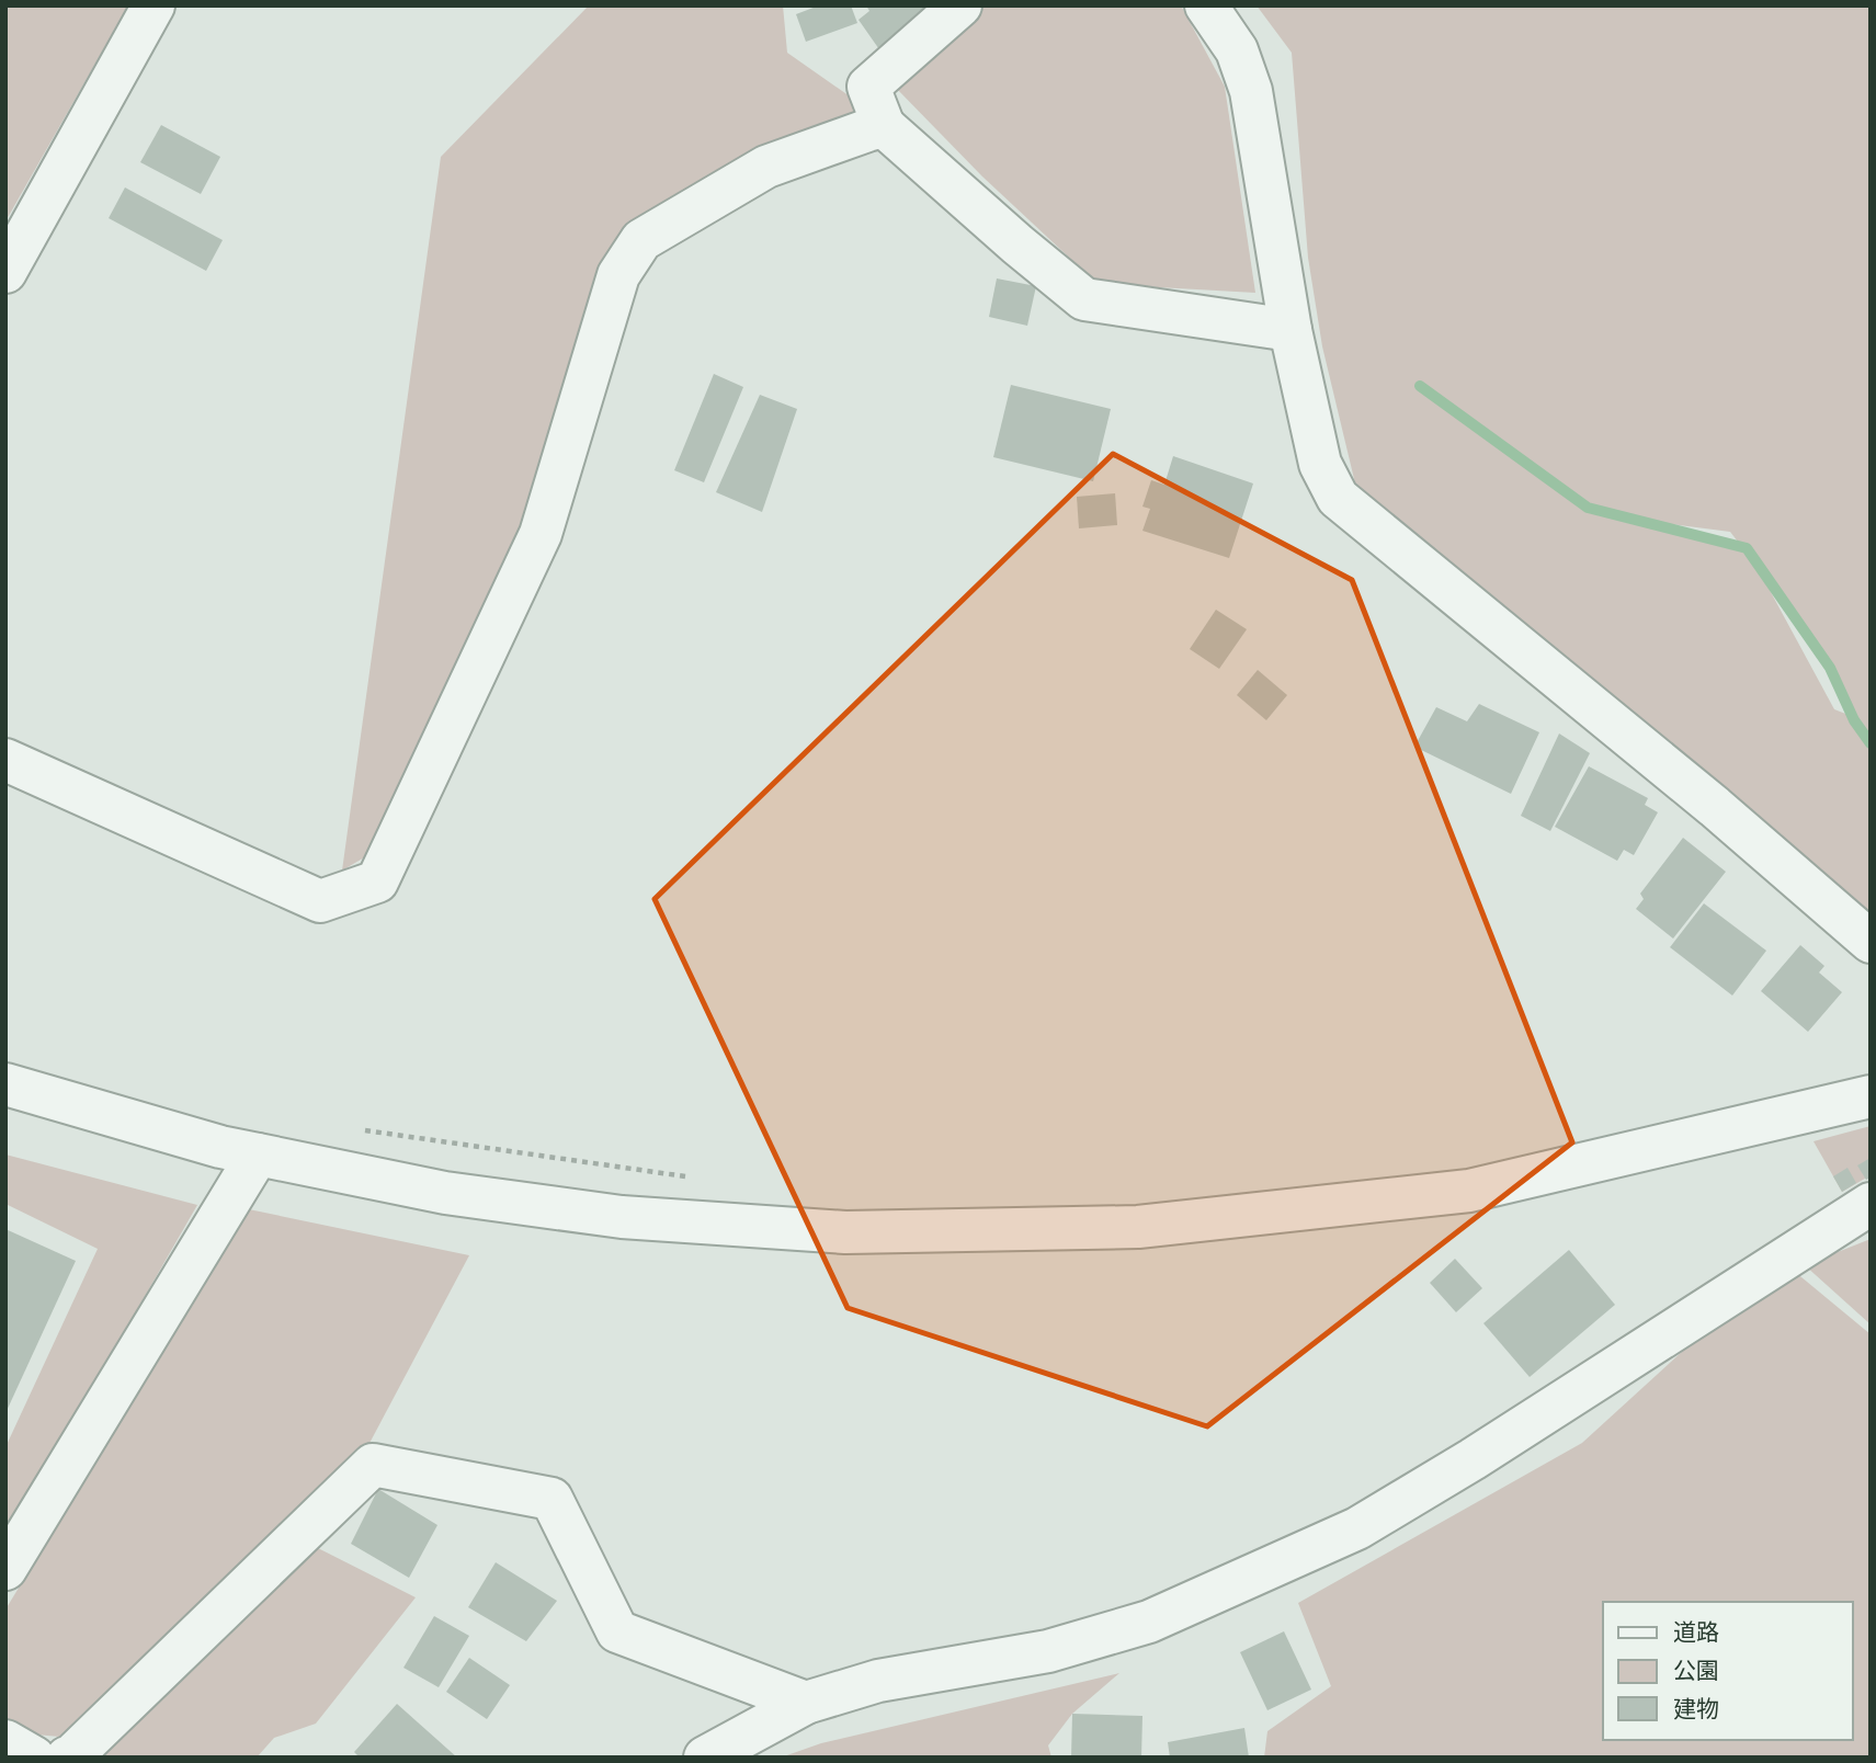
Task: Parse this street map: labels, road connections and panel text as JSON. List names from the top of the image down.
{
  "legend": ["道路", "公園", "建物"]
}
